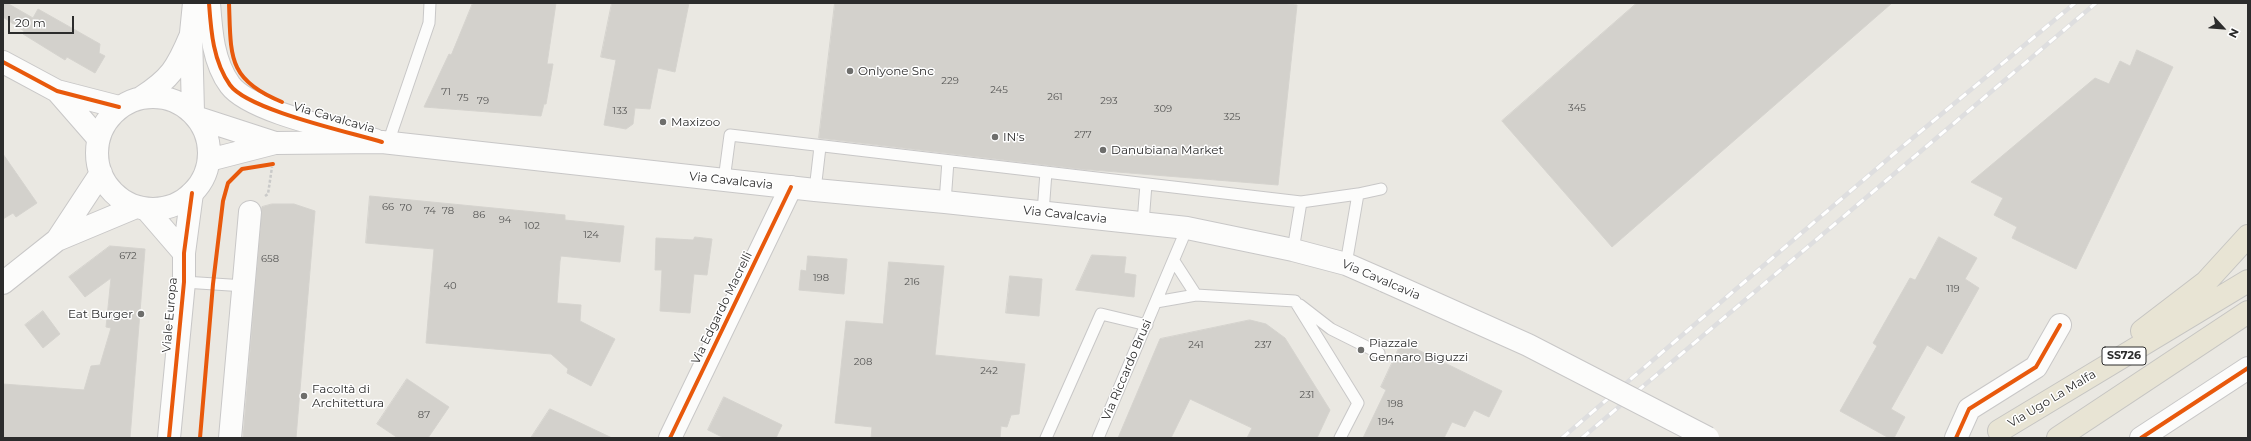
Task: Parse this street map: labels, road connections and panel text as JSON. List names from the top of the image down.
{
  "streets": {
    "highway": ["SS726", "Via Ugo La Malfa"],
    "main road": ["Via Cavalcavia", "Via Edgardo Macrelli", "Viale Europa"],
    "lane": ["Via Riccardo Brusi"]
  },
  "crossings": [
    ["Via Cavalcavia", "Via Edgardo Macrelli"],
    ["Via Cavalcavia", "Viale Europa"],
    ["Via Cavalcavia", "Via Riccardo Brusi"]
  ],
  "places": [
    "Onlyone Snc",
    "Maxizoo",
    "IN's",
    "Danubiana Market",
    "Eat Burger",
    "Piazzale Gennaro Biguzzi",
    "Facoltà di Architettura"
  ],
  "house_numbers": [
    "229",
    "245",
    "71",
    "261",
    "75",
    "79",
    "293",
    "345",
    "309",
    "133",
    "325",
    "277",
    "66",
    "70",
    "74",
    "78",
    "86",
    "94",
    "102",
    "124",
    "672",
    "658",
    "198",
    "216",
    "40",
    "119",
    "241",
    "237",
    "208",
    "242",
    "231",
    "198",
    "87",
    "194"
  ],
  "scale_bar": "20 m",
  "north": "bottom right"
}
